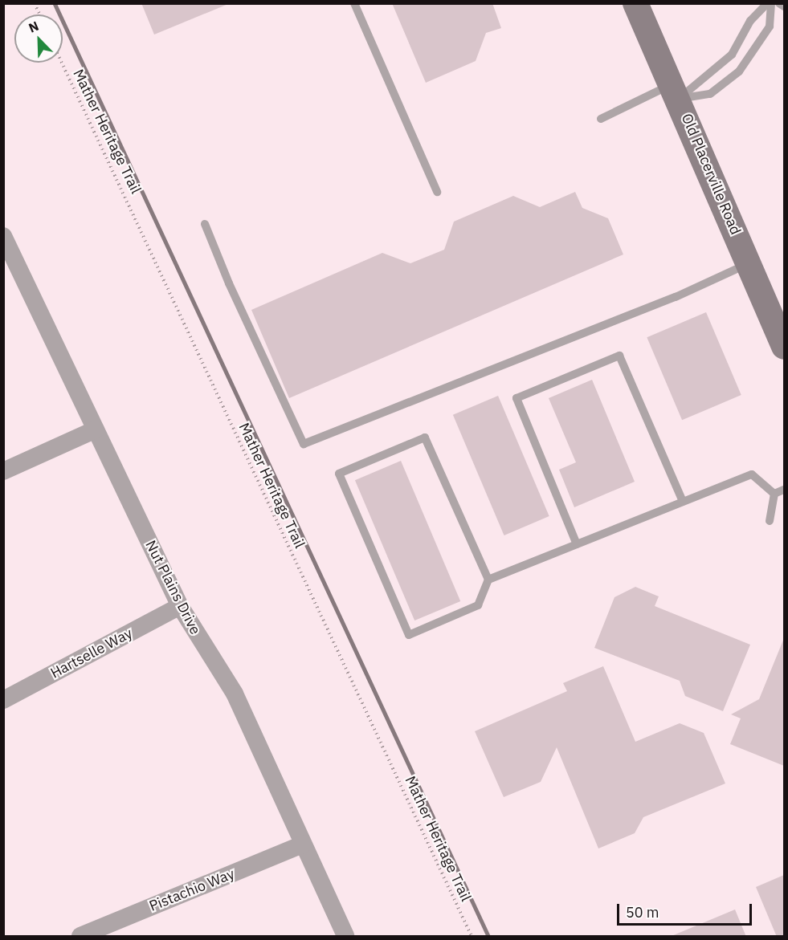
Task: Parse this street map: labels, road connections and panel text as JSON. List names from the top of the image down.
{
  "streets": {
    "street": [
      "Old Placerville Road",
      "Nut Plains Drive",
      "Hartselle Way",
      "Pistachio Way"
    ],
    "path": ["Mather Heritage Trail"]
  },
  "crossings": [
    ["Nut Plains Drive", "Hartselle Way"],
    ["Nut Plains Drive", "Pistachio Way"]
  ],
  "scale_bar": "50 m",
  "north": "top left"
}
